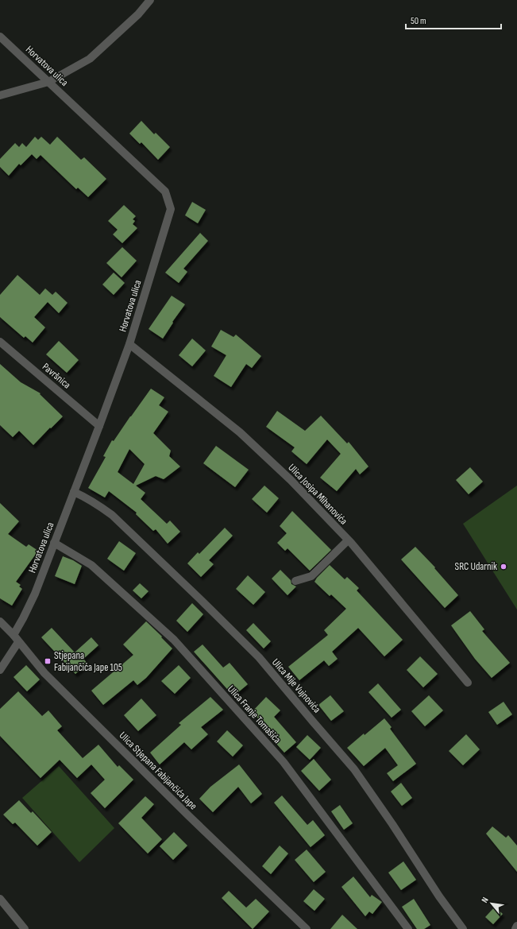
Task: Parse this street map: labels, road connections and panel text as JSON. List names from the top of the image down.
{
  "streets": {
    "street": [
      "Horvatova ulica",
      "Pavršnica",
      "Ulica Josipa Mihanovića",
      "Ulica Mije Vujnovića",
      "Ulica Franje Tomašića",
      "Ulica Stjepana Fabijančića Jape"
    ]
  },
  "crossings": [
    ["Horvatova ulica", "Pavršnica"],
    ["Horvatova ulica", "Ulica Josipa Mihanovića"],
    ["Horvatova ulica", "Ulica Mije Vujnovića"],
    ["Horvatova ulica", "Ulica Franje Tomašića"],
    ["Horvatova ulica", "Ulica Stjepana Fabijančića Jape"]
  ],
  "places": {
    "other": ["SRC Udarnik"],
    "transit": ["Stjepana Fabijančića Jape 105"]
  },
  "scale_bar": "50 m",
  "north": "top left"
}
